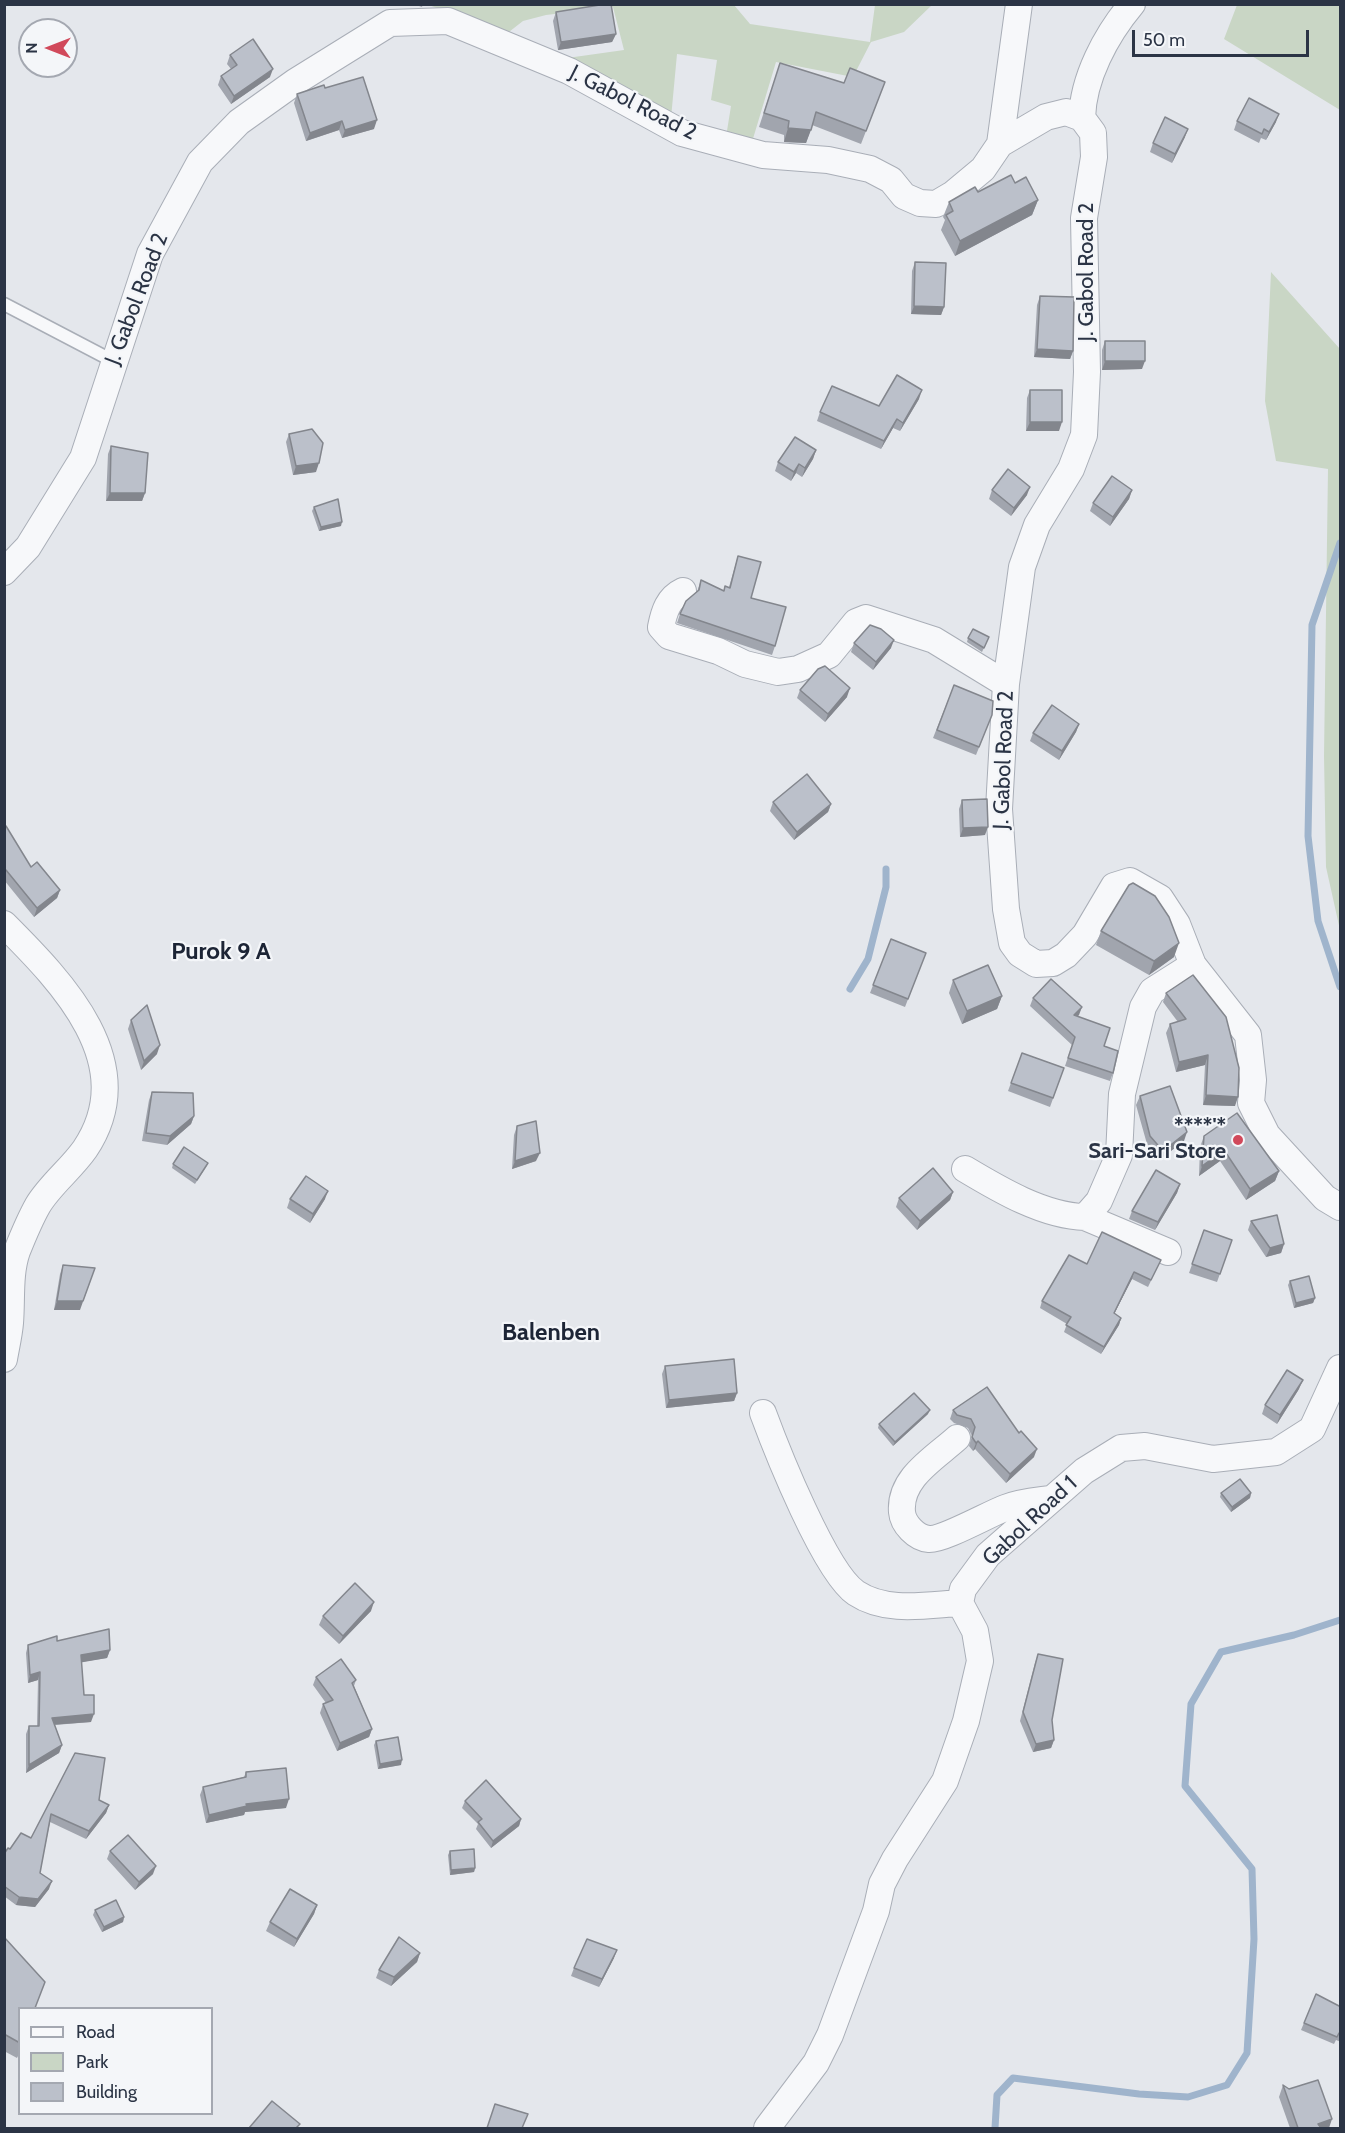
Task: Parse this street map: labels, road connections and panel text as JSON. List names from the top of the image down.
{
  "streets": {
    "street": ["J. Gabol Road 2", "Gabol Road 1"]
  },
  "districts": ["Purok 9 A", "Balenben"],
  "places": ["****'* Sari-Sari Store"],
  "legend": ["Road", "Park", "Building"],
  "scale_bar": "50 m",
  "north": "left"
}
